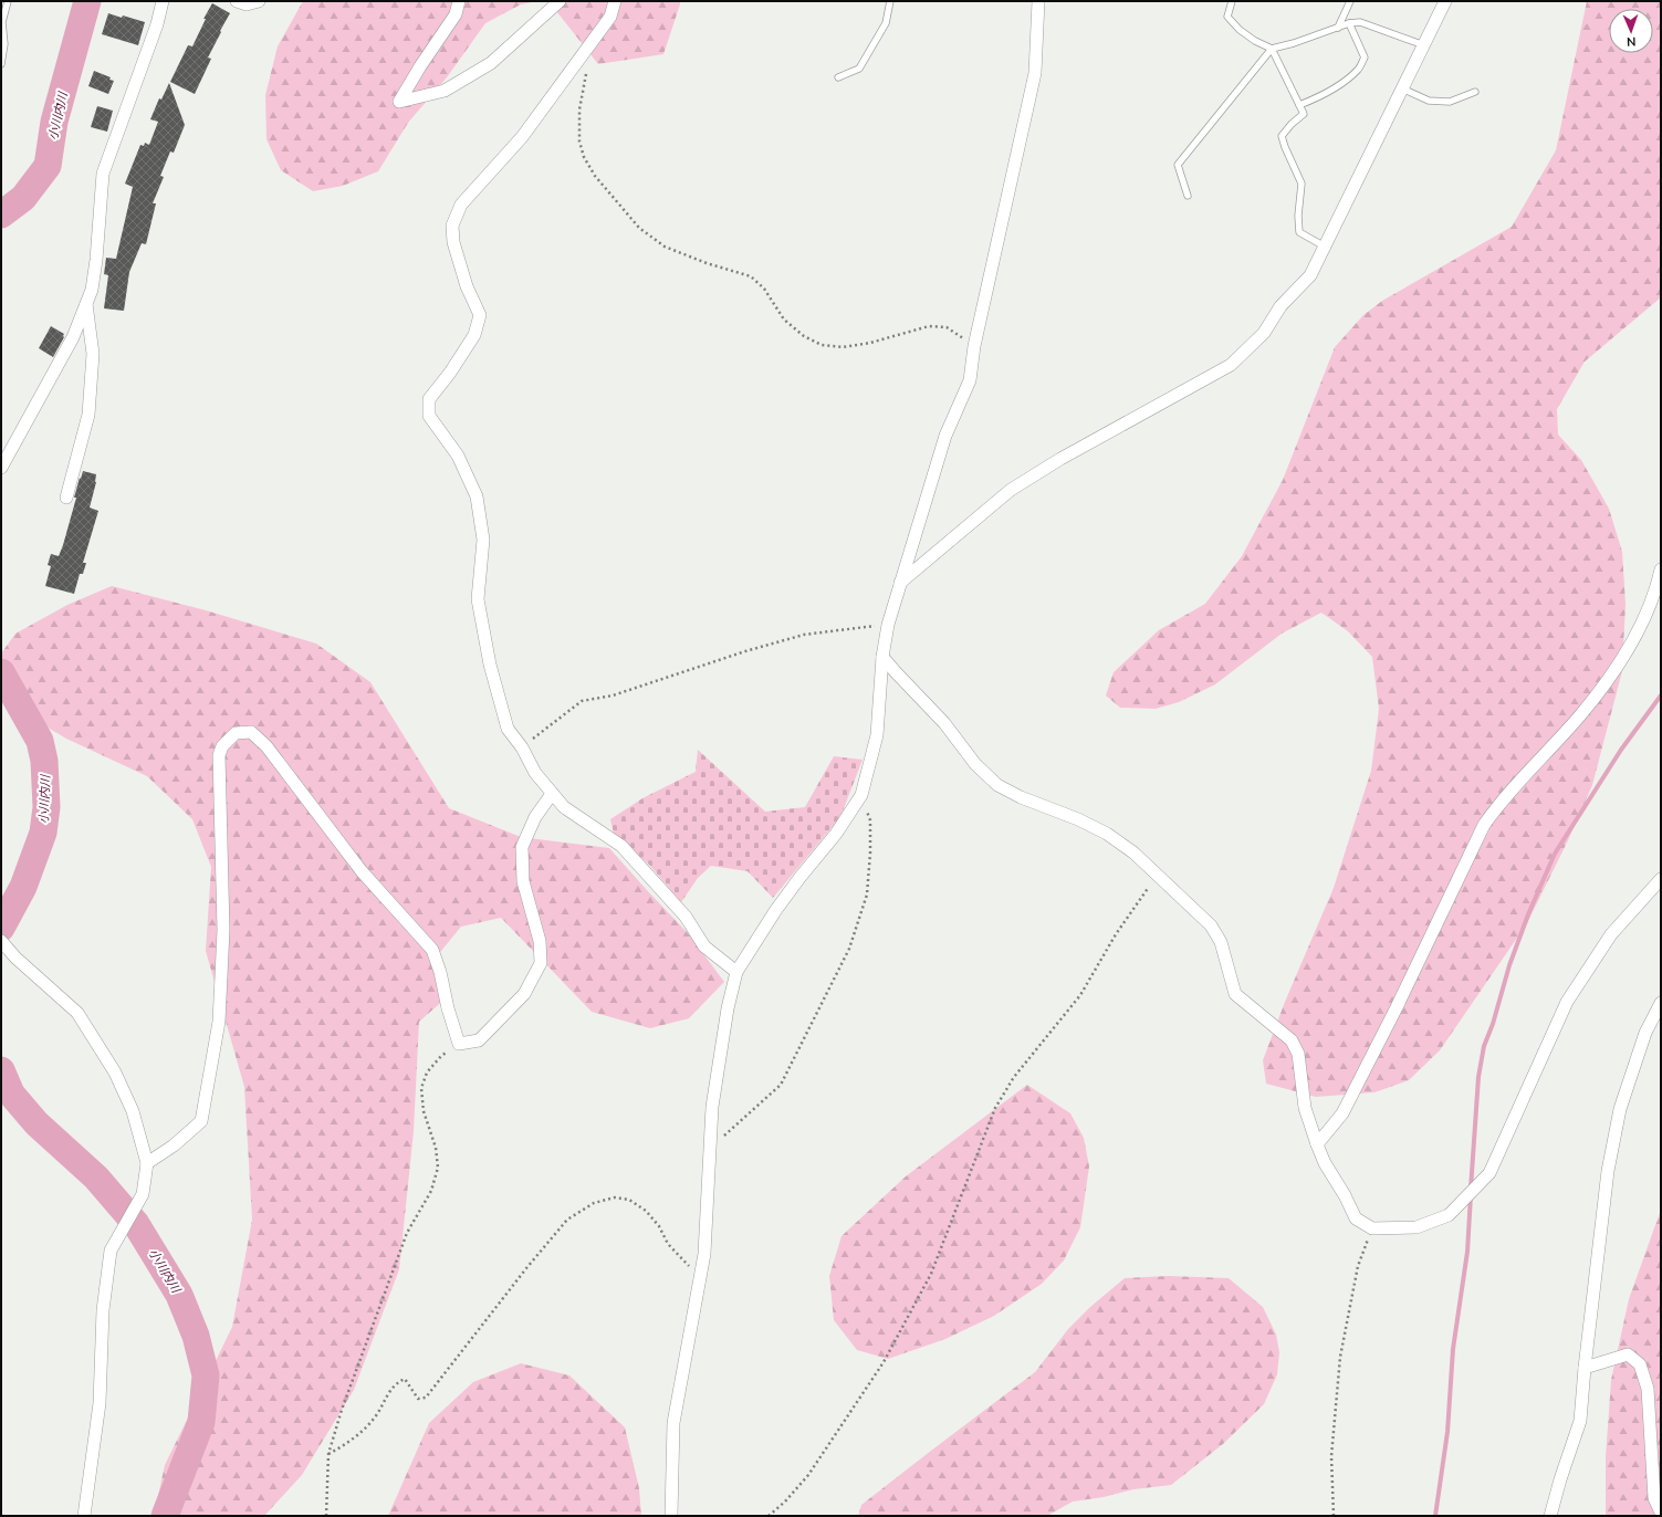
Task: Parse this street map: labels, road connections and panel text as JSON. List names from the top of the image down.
{
  "water": ["小川内川"],
  "north": "bottom"
}
